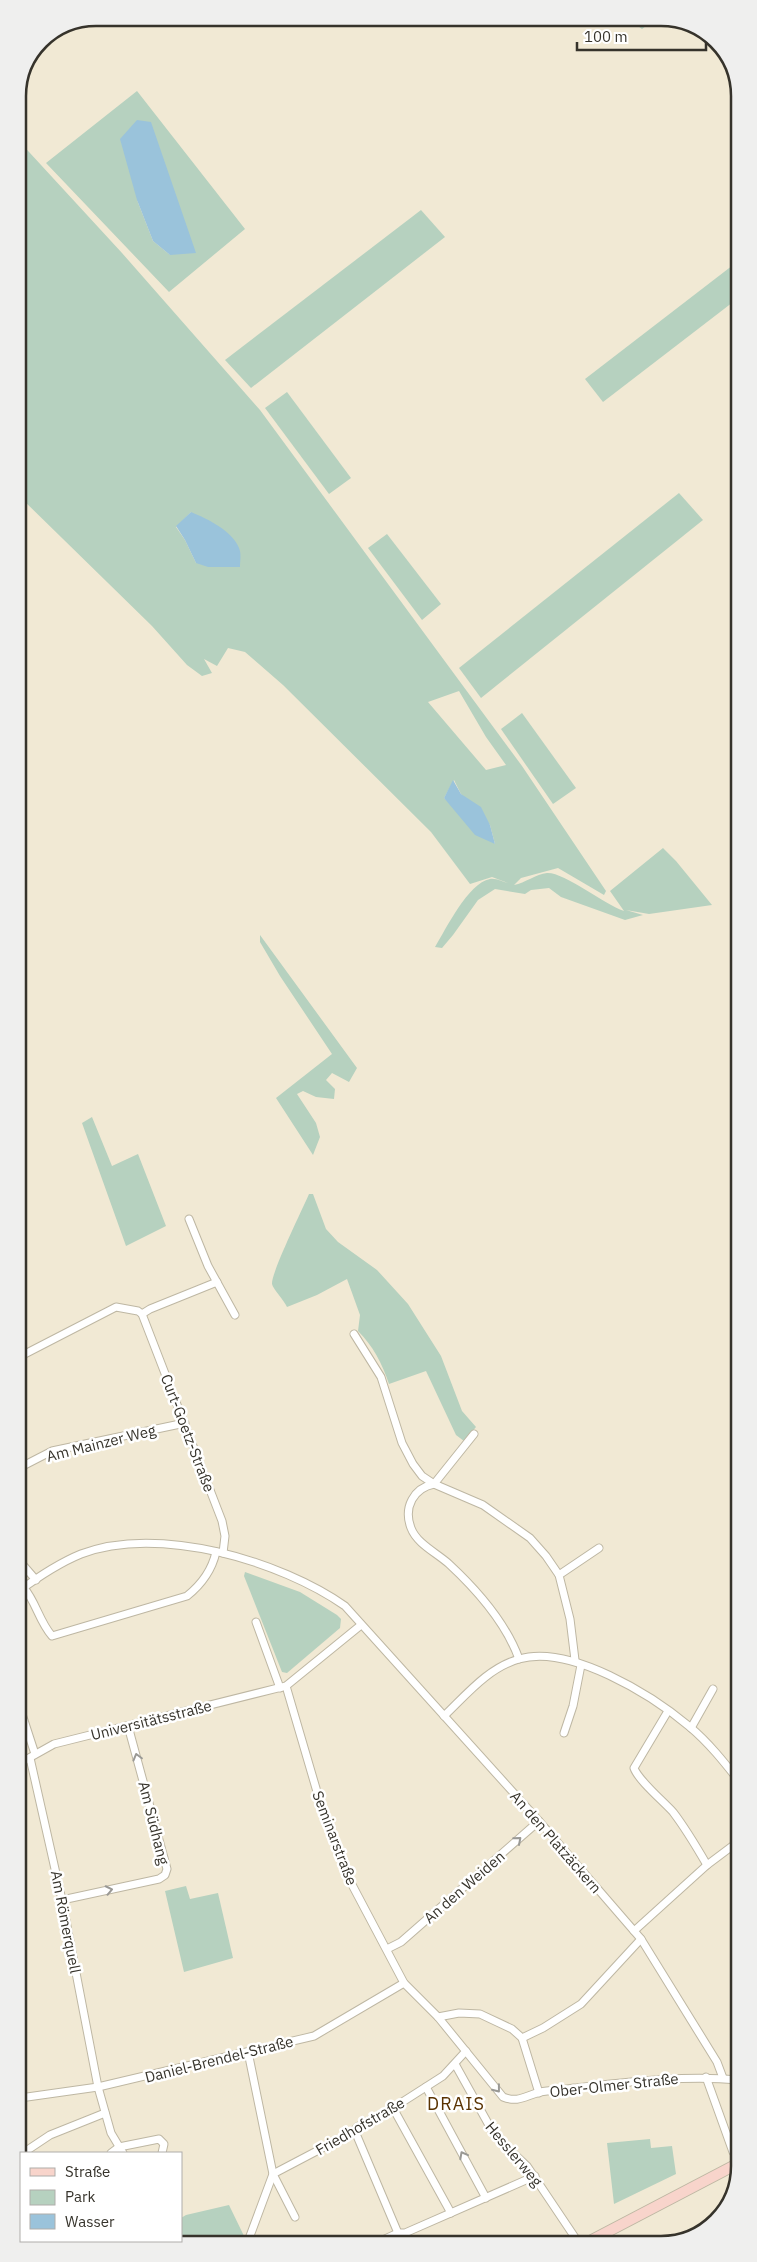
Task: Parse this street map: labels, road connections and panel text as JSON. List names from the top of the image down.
{
  "streets": {
    "street": [
      "Curt-Goetz-Straße",
      "Am Mainzer Weg",
      "Universitätsstraße",
      "Am Südhang",
      "Seminarstraße",
      "An den Platzäckern",
      "An den Weiden",
      "Am Römerquell",
      "Daniel-Brendel-Straße",
      "Ober-Olmer Straße",
      "Friedhofstraße",
      "Hesslerweg"
    ]
  },
  "crossings": [
    ["Curt-Goetz-Straße", "Am Mainzer Weg"],
    ["Curt-Goetz-Straße", "An den Platzäckern"],
    ["Universitätsstraße", "Am Südhang"],
    ["Universitätsstraße", "Seminarstraße"],
    ["Universitätsstraße", "Am Römerquell"],
    ["Am Südhang", "Am Römerquell"],
    ["Seminarstraße", "An den Weiden"],
    ["Seminarstraße", "Daniel-Brendel-Straße"],
    ["An den Platzäckern", "An den Weiden"],
    ["An den Platzäckern", "Ober-Olmer Straße"],
    ["Am Römerquell", "Daniel-Brendel-Straße"],
    ["Friedhofstraße", "Hesslerweg"]
  ],
  "one_way": ["An den Weiden"],
  "districts": ["DRAIS"],
  "legend": ["Straße", "Park", "Wasser"],
  "scale_bar": "100 m"
}
